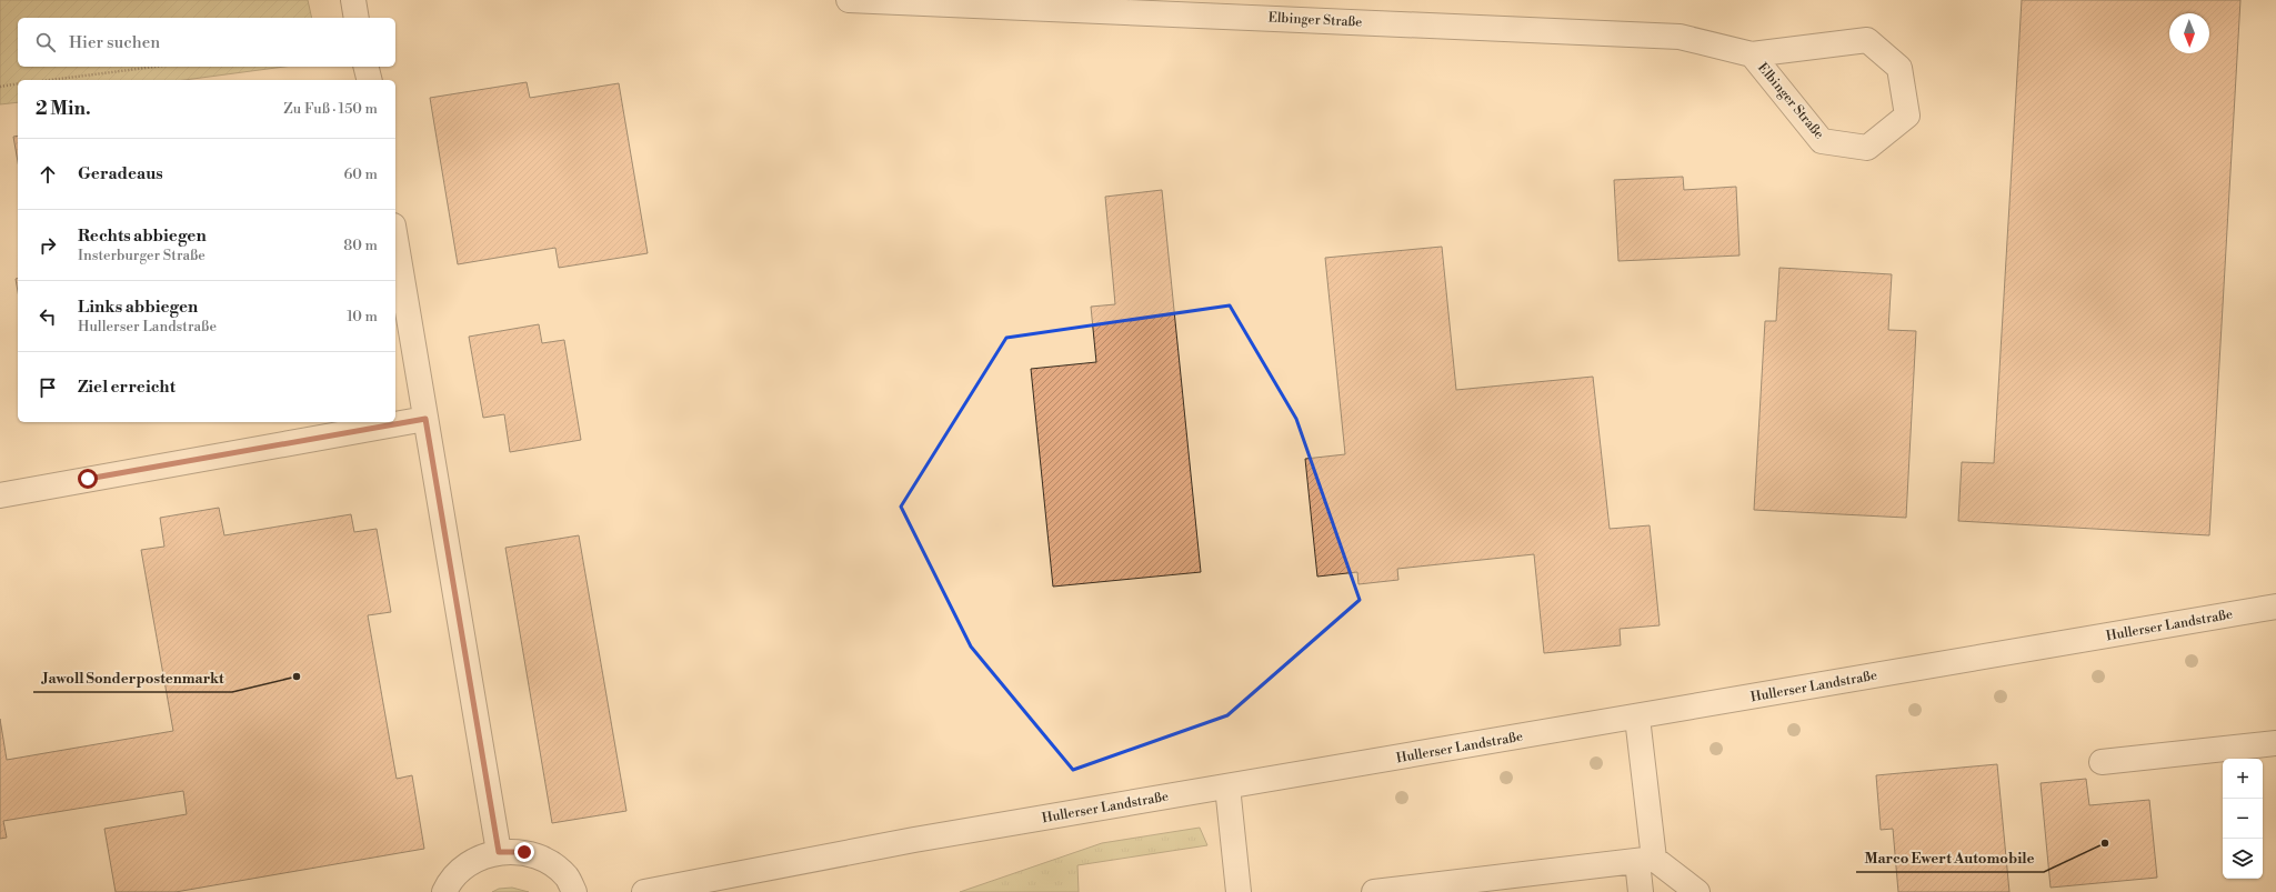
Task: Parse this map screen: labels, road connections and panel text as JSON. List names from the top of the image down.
{
  "streets": {
    "street": ["Elbinger Straße", "Hullerser Landstraße"]
  },
  "places": ["Jawoll Sonderpostenmarkt", "Marco Ewert Automobile"],
  "north": "bottom",
  "page": {
    "search": "Hier suchen",
    "heading": ["2 Min.", "Zu Fuß · 150 m"],
    "list": [
      ["Geradeaus", "60 m"],
      ["Rechts abbiegen", "Insterburger Straße", "80 m"],
      ["Links abbiegen", "Hullerser Landstraße", "10 m"],
      "Ziel erreicht"
    ],
    "map_buttons": ["+", "−"]
  }
}
